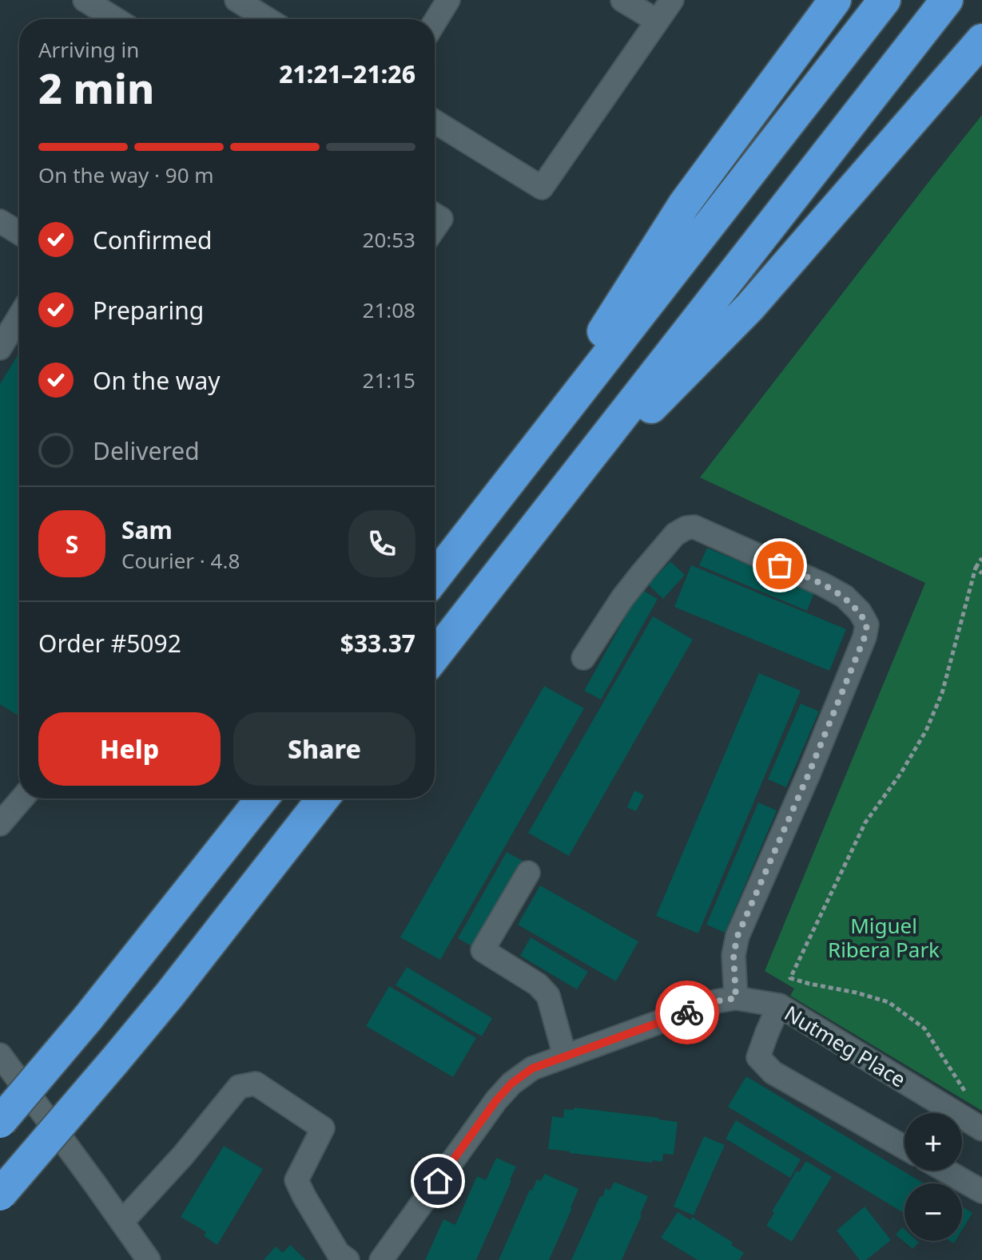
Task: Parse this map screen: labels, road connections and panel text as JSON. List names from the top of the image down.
{
  "streets": {
    "street": ["Nutmeg Place"]
  },
  "parks": ["Miguel Ribera Park"],
  "page": {
    "heading": ["2 min", "Arriving in", "21:21–21:26"],
    "panel": [
      "Sam",
      "Courier · 4.8",
      "Order #5092",
      "$33.37"
    ],
    "bar": "On the way · 90 m",
    "list": [
      ["Confirmed", "20:53"],
      ["Preparing", "21:08"],
      ["On the way", "21:15"],
      "Delivered"
    ],
    "round": "S",
    "buttons": ["Help", "Share"],
    "map_buttons": ["+", "−"]
  }
}
